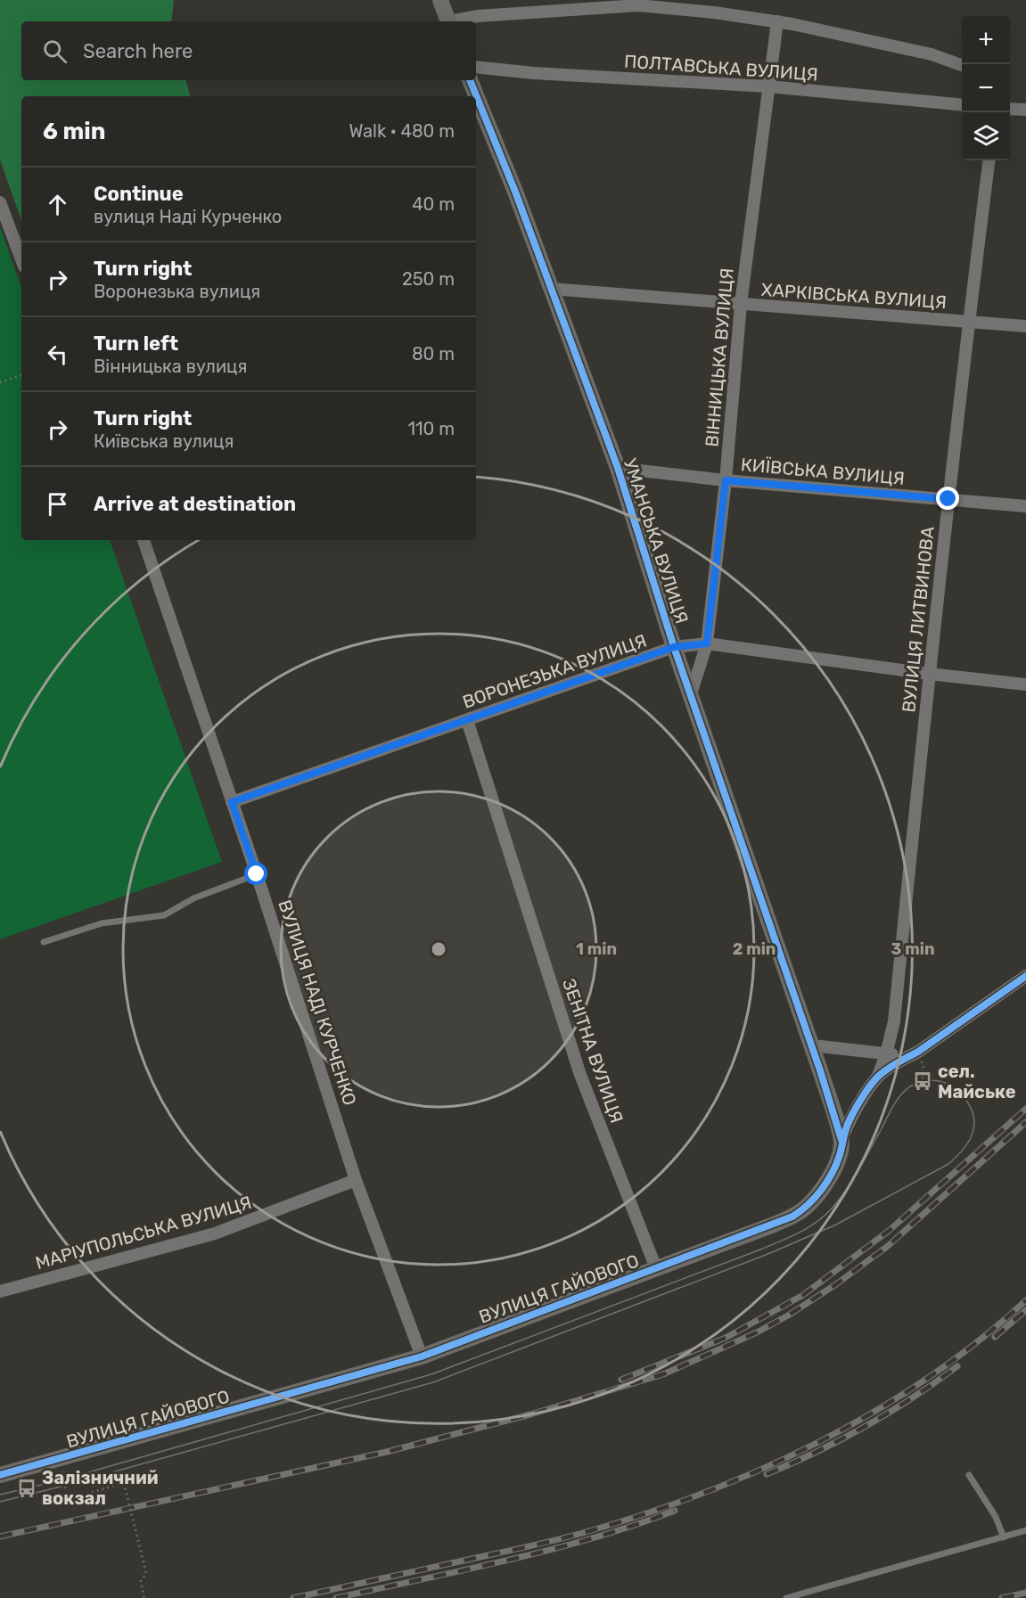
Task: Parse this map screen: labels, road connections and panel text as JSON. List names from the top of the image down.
{
  "streets": {
    "street": [
      "ПОЛТАВСЬКА ВУЛИЦЯ",
      "ХАРКІВСЬКА ВУЛИЦЯ",
      "ВІННИЦЬКА ВУЛИЦЯ",
      "КИЇВСЬКА ВУЛИЦЯ",
      "УМАНСЬКА ВУЛИЦЯ",
      "ВУЛИЦЯ ЛИТВИНОВА",
      "ВОРОНЕЗЬКА ВУЛИЦЯ",
      "ВУЛИЦЯ НАДІ КУРЧЕНКО",
      "ЗЕНІТНА ВУЛИЦЯ",
      "МАРІУПОЛЬСЬКА ВУЛИЦЯ",
      "ВУЛИЦЯ ГАЙОВОГО"
    ]
  },
  "crossings": [
    ["ПОЛТАВСЬКА ВУЛИЦЯ", "ВІННИЦЬКА ВУЛИЦЯ"],
    ["ХАРКІВСЬКА ВУЛИЦЯ", "ВІННИЦЬКА ВУЛИЦЯ"],
    ["ХАРКІВСЬКА ВУЛИЦЯ", "УМАНСЬКА ВУЛИЦЯ"],
    ["ХАРКІВСЬКА ВУЛИЦЯ", "ВУЛИЦЯ ЛИТВИНОВА"],
    ["ВІННИЦЬКА ВУЛИЦЯ", "КИЇВСЬКА ВУЛИЦЯ"],
    ["ВІННИЦЬКА ВУЛИЦЯ", "УМАНСЬКА ВУЛИЦЯ"],
    ["ВІННИЦЬКА ВУЛИЦЯ", "ВОРОНЕЗЬКА ВУЛИЦЯ"],
    ["КИЇВСЬКА ВУЛИЦЯ", "УМАНСЬКА ВУЛИЦЯ"],
    ["КИЇВСЬКА ВУЛИЦЯ", "ВУЛИЦЯ ЛИТВИНОВА"],
    ["УМАНСЬКА ВУЛИЦЯ", "ВОРОНЕЗЬКА ВУЛИЦЯ"],
    ["УМАНСЬКА ВУЛИЦЯ", "ВУЛИЦЯ ГАЙОВОГО"],
    ["ВУЛИЦЯ ЛИТВИНОВА", "ВОРОНЕЗЬКА ВУЛИЦЯ"],
    ["ВУЛИЦЯ ЛИТВИНОВА", "ВУЛИЦЯ ГАЙОВОГО"],
    ["ВОРОНЕЗЬКА ВУЛИЦЯ", "ВУЛИЦЯ НАДІ КУРЧЕНКО"],
    ["ВОРОНЕЗЬКА ВУЛИЦЯ", "ЗЕНІТНА ВУЛИЦЯ"],
    ["ВУЛИЦЯ НАДІ КУРЧЕНКО", "МАРІУПОЛЬСЬКА ВУЛИЦЯ"],
    ["ВУЛИЦЯ НАДІ КУРЧЕНКО", "ВУЛИЦЯ ГАЙОВОГО"],
    ["ЗЕНІТНА ВУЛИЦЯ", "ВУЛИЦЯ ГАЙОВОГО"]
  ],
  "places": {
    "bus stop": ["сел. Майське", "Залізничний вокзал"]
  },
  "page": {
    "map_buttons": ["+", "−"],
    "search": "Search here",
    "heading": ["6 min", "Walk · 480 m"],
    "list": [
      ["Continue", "вулиця Наді Курченко", "40 m"],
      ["Turn right", "Воронезька вулиця", "250 m"],
      ["Turn left", "Вінницька вулиця", "80 m"],
      ["Turn right", "Київська вулиця", "110 m"],
      "Arrive at destination"
    ]
  },
  "rings": ["1 min", "2 min", "3 min"]
}
